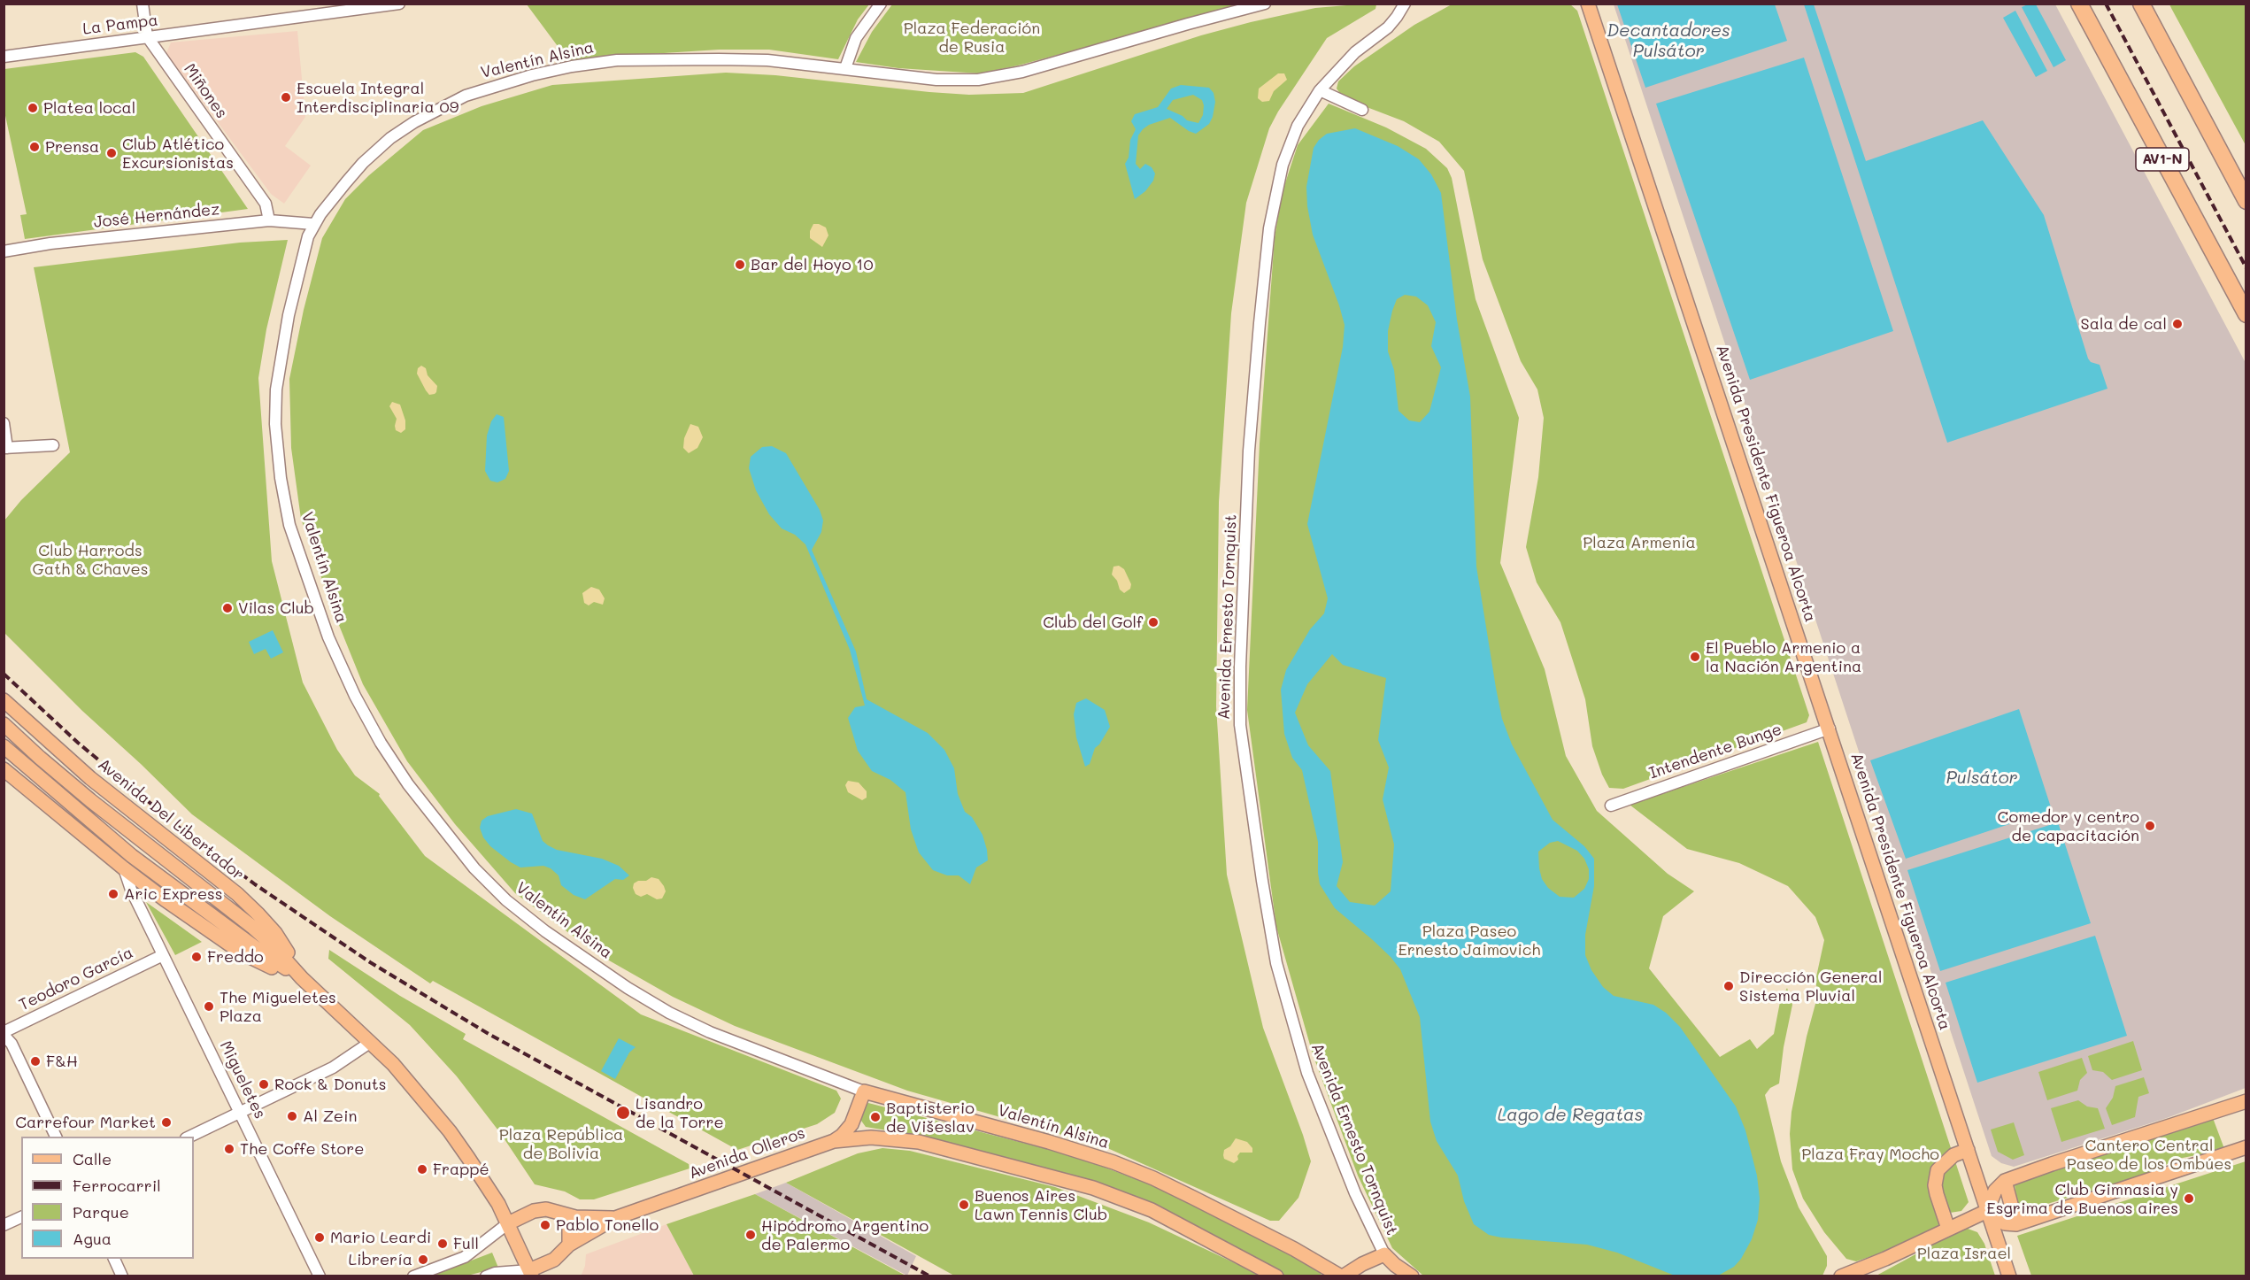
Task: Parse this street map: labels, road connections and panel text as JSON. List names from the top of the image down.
{
  "streets": {
    "highway": ["AV1-N"],
    "main road": [
      "Valentín Alsina",
      "Avenida Presidente Figueroa Alcorta",
      "Avenida Del Libertador",
      "Avenida Olleros"
    ],
    "street": [
      "La Pampa",
      "Miñones",
      "José Hernández",
      "Avenida Ernesto Tornquist",
      "Intendente Bunge",
      "Teodoro García",
      "Migueletes"
    ]
  },
  "crossings": [
    ["La Pampa", "Miñones"],
    ["Valentín Alsina", "José Hernández"],
    ["Valentín Alsina", "Avenida Olleros"],
    ["Miñones", "José Hernández"],
    ["Avenida Presidente Figueroa Alcorta", "Intendente Bunge"],
    ["Avenida Del Libertador", "Migueletes"],
    ["Avenida Del Libertador", "Avenida Olleros"],
    ["Teodoro García", "Migueletes"]
  ],
  "water": ["Decantadores Pulsátor", "Pulsátor", "Lago de Regatas"],
  "parks": [
    "Plaza Federación de Rusia",
    "Plaza Armenia",
    "Club Harrods Gath & Chaves",
    "Plaza Paseo Ernesto Jaimovich",
    "Plaza República de Bolivia",
    "Cantero Central Paseo de los Ombúes",
    "Plaza Fray Mocho",
    "Plaza Israel"
  ],
  "places": [
    "Escuela Integral Interdisciplinaria 09",
    "Platea local",
    "Prensa",
    "Club Atlético Excursionistas",
    "Bar del Hoyo 10",
    "Sala de cal",
    "Vilas Club",
    "Club del Golf",
    "El Pueblo Armenio a la Nación Argentina",
    "Comedor y centro de capacitación",
    "Aric Express",
    "Freddo",
    "Dirección General Sistema Pluvial",
    "The Migueletes Plaza",
    "F&H",
    "Rock & Donuts",
    "Lisandro de la Torre",
    "Al Zein",
    "Baptisterio de Višeslav",
    "Carrefour Market",
    "The Coffe Store",
    "Frappé",
    "Club Gimnasia y Esgrima de Buenos aires",
    "Buenos Aires Lawn Tennis Club",
    "Pablo Tonello",
    "Hipódromo Argentino de Palermo",
    "Mario Leardi",
    "Full",
    "Librería"
  ],
  "legend": [
    "Calle",
    "Ferrocarril",
    "Parque",
    "Agua"
  ]
}
